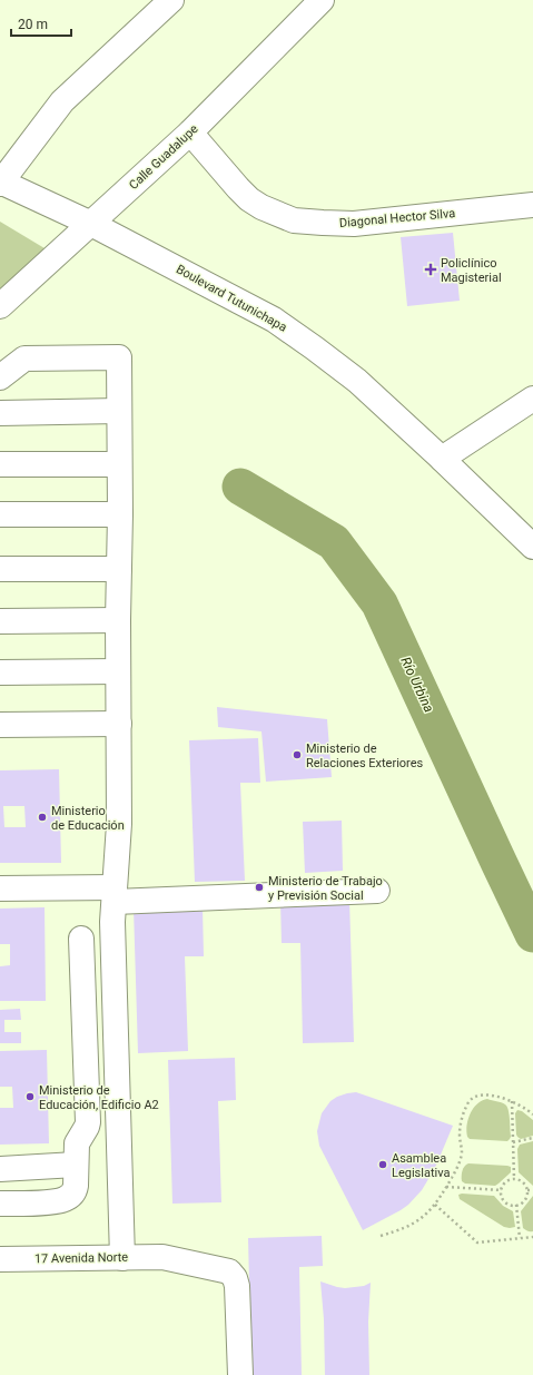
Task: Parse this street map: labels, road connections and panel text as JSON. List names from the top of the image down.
{
  "streets": {
    "street": [
      "Calle Guadalupe",
      "Diagonal Hector Silva",
      "Boulevard Tutunichapa",
      "17 Avenida Norte"
    ]
  },
  "crossings": [
    ["Calle Guadalupe", "Diagonal Hector Silva"],
    ["Calle Guadalupe", "Boulevard Tutunichapa"]
  ],
  "water": ["Río Urbina"],
  "places": {
    "health": ["Policlínico Magisterial"],
    "other": [
      "Ministerio de Relaciones Exteriores",
      "Ministerio de Educación",
      "Ministerio de Trabajo y Previsión Social",
      "Ministerio de Educación, Edificio A2",
      "Asamblea Legislativa"
    ]
  },
  "scale_bar": "20 m"
}
